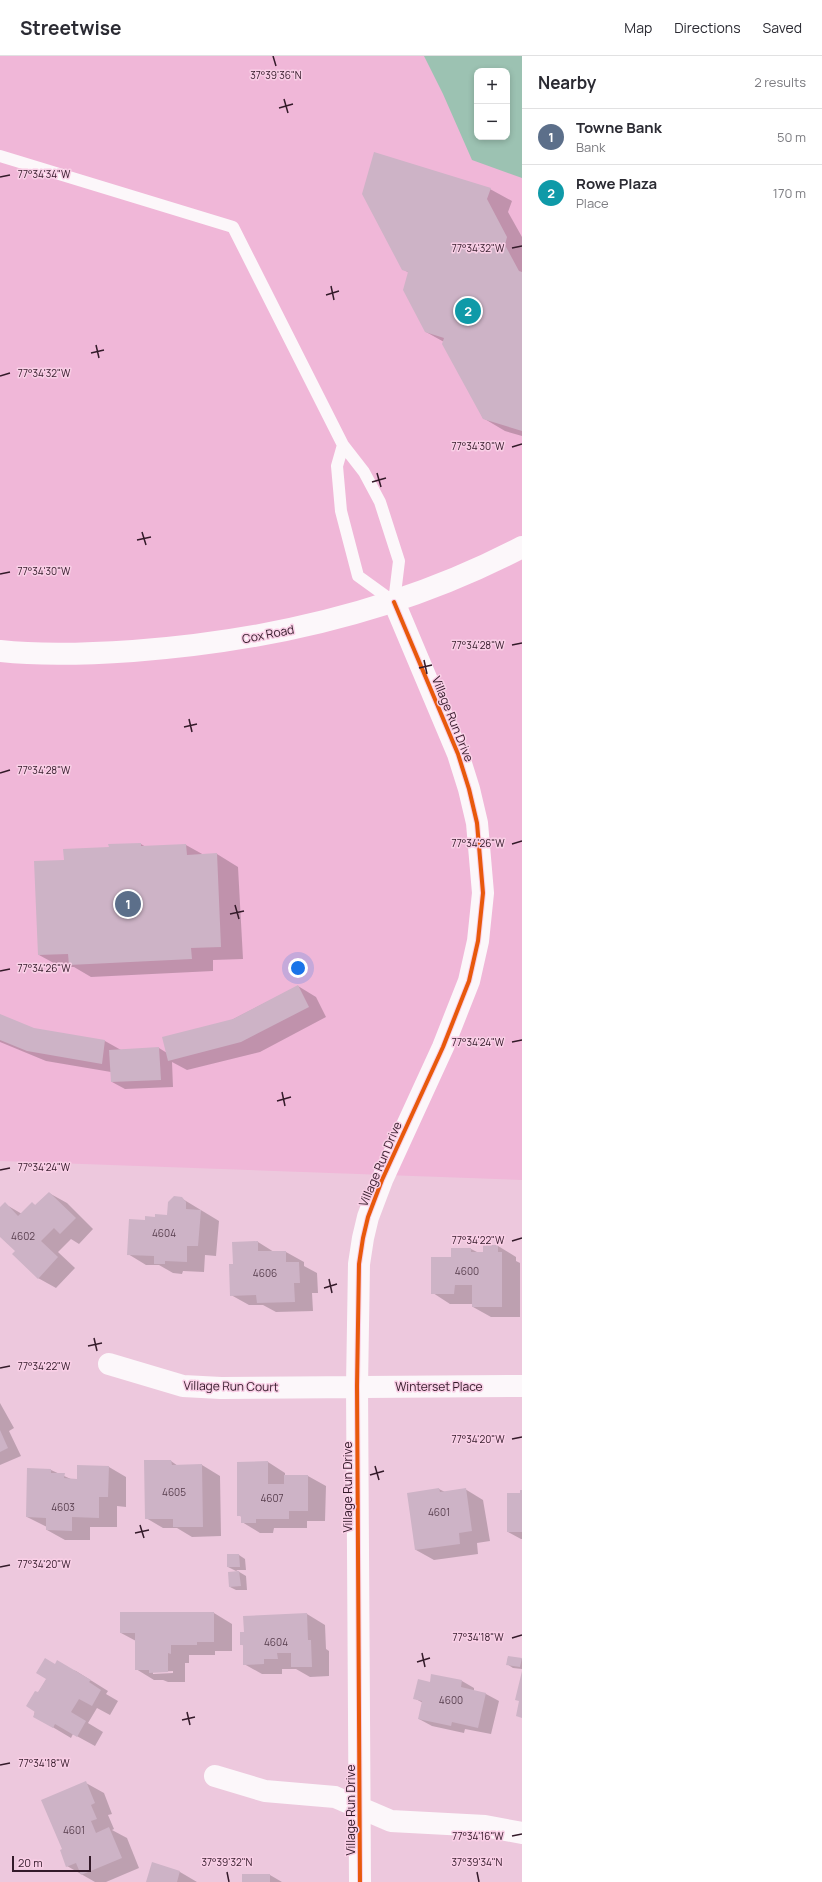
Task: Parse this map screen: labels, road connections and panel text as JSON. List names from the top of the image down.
{
  "streets": {
    "street": [
      "Cox Road",
      "Village Run Drive",
      "Village Run Court",
      "Winterset Place"
    ]
  },
  "crossings": [
    ["Cox Road", "Village Run Drive"],
    ["Village Run Drive", "Village Run Court"],
    ["Village Run Drive", "Winterset Place"],
    ["Village Run Court", "Winterset Place"]
  ],
  "house_numbers": [
    "4604",
    "4602",
    "4600",
    "4606",
    "4605",
    "4607",
    "4603",
    "4601",
    "4604",
    "4600",
    "4601"
  ],
  "scale_bar": "20 m",
  "page": {
    "header": "Streetwise",
    "nav": ["Map", "Directions", "Saved"],
    "heading": ["Nearby", "2 results"],
    "map_buttons": ["+", "−"],
    "list": [
      {
        "mark": "1",
        "name": "Towne Bank",
        "note": "Bank",
        "value": "50 m"
      },
      {
        "mark": "2",
        "name": "Rowe Plaza",
        "note": "Place",
        "value": "170 m"
      }
    ],
    "pins": ["2", "1"],
    "scale": "20 m"
  },
  "coordinates": [
    "37°39'36\"N",
    "77°34'34\"W",
    "77°34'32\"W",
    "77°34'30\"W",
    "77°34'28\"W",
    "77°34'26\"W",
    "77°34'24\"W",
    "77°34'22\"W",
    "77°34'20\"W",
    "77°34'18\"W",
    "77°34'16\"W",
    "37°39'32\"N",
    "37°39'34\"N"
  ]
}
